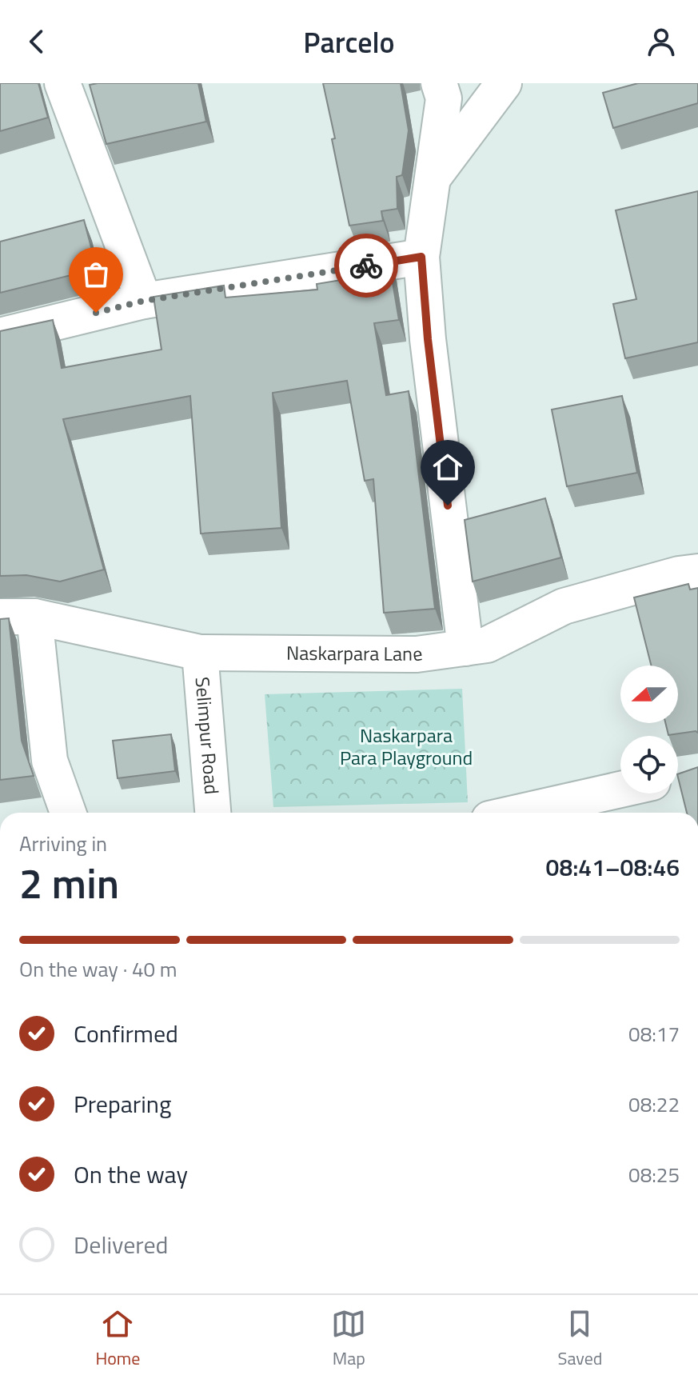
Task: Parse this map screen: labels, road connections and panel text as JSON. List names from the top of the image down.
{
  "streets": {
    "street": ["Naskarpara Lane", "Selimpur Road"]
  },
  "crossings": [
    ["Naskarpara Lane", "Selimpur Road"]
  ],
  "parks": ["Naskarpara Para Playground"],
  "north": "left",
  "page": {
    "header": "Parcelo",
    "heading": ["2 min", "Arriving in", "08:41–08:46"],
    "bar": "On the way · 40 m",
    "list": [
      ["Confirmed", "08:17"],
      ["Preparing", "08:22"],
      ["On the way", "08:25"],
      "Delivered"
    ],
    "tabs": ["Home", "Map", "Saved"]
  }
}
